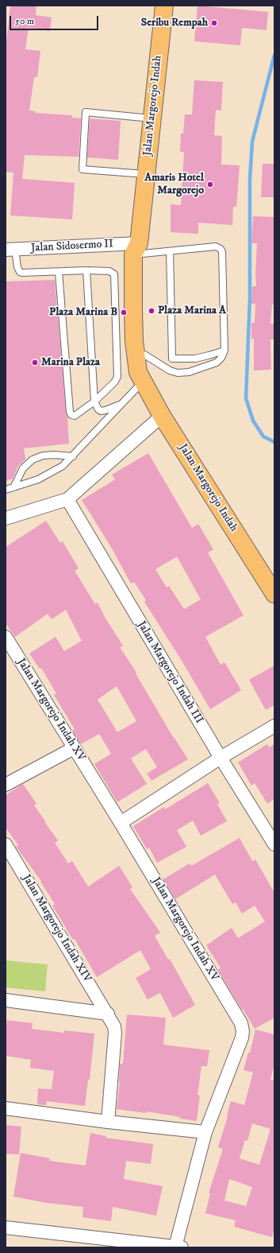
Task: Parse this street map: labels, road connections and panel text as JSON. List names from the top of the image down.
{
  "streets": {
    "main road": ["Jalan Margorejo Indah"],
    "street": [
      "Jalan Sidosermo II",
      "Jalan Margorejo Indah III",
      "Jalan Margorejo Indah XV",
      "Jalan Margorejo Indah XIV"
    ]
  },
  "crossings": [
    ["Jalan Margorejo Indah", "Jalan Sidosermo II"]
  ],
  "places": [
    "Seribu Rempah",
    "Amaris Hotel Margorejo",
    "Plaza Marina A",
    "Plaza Marina B",
    "Marina Plaza"
  ],
  "scale_bar": "50 m"
}
